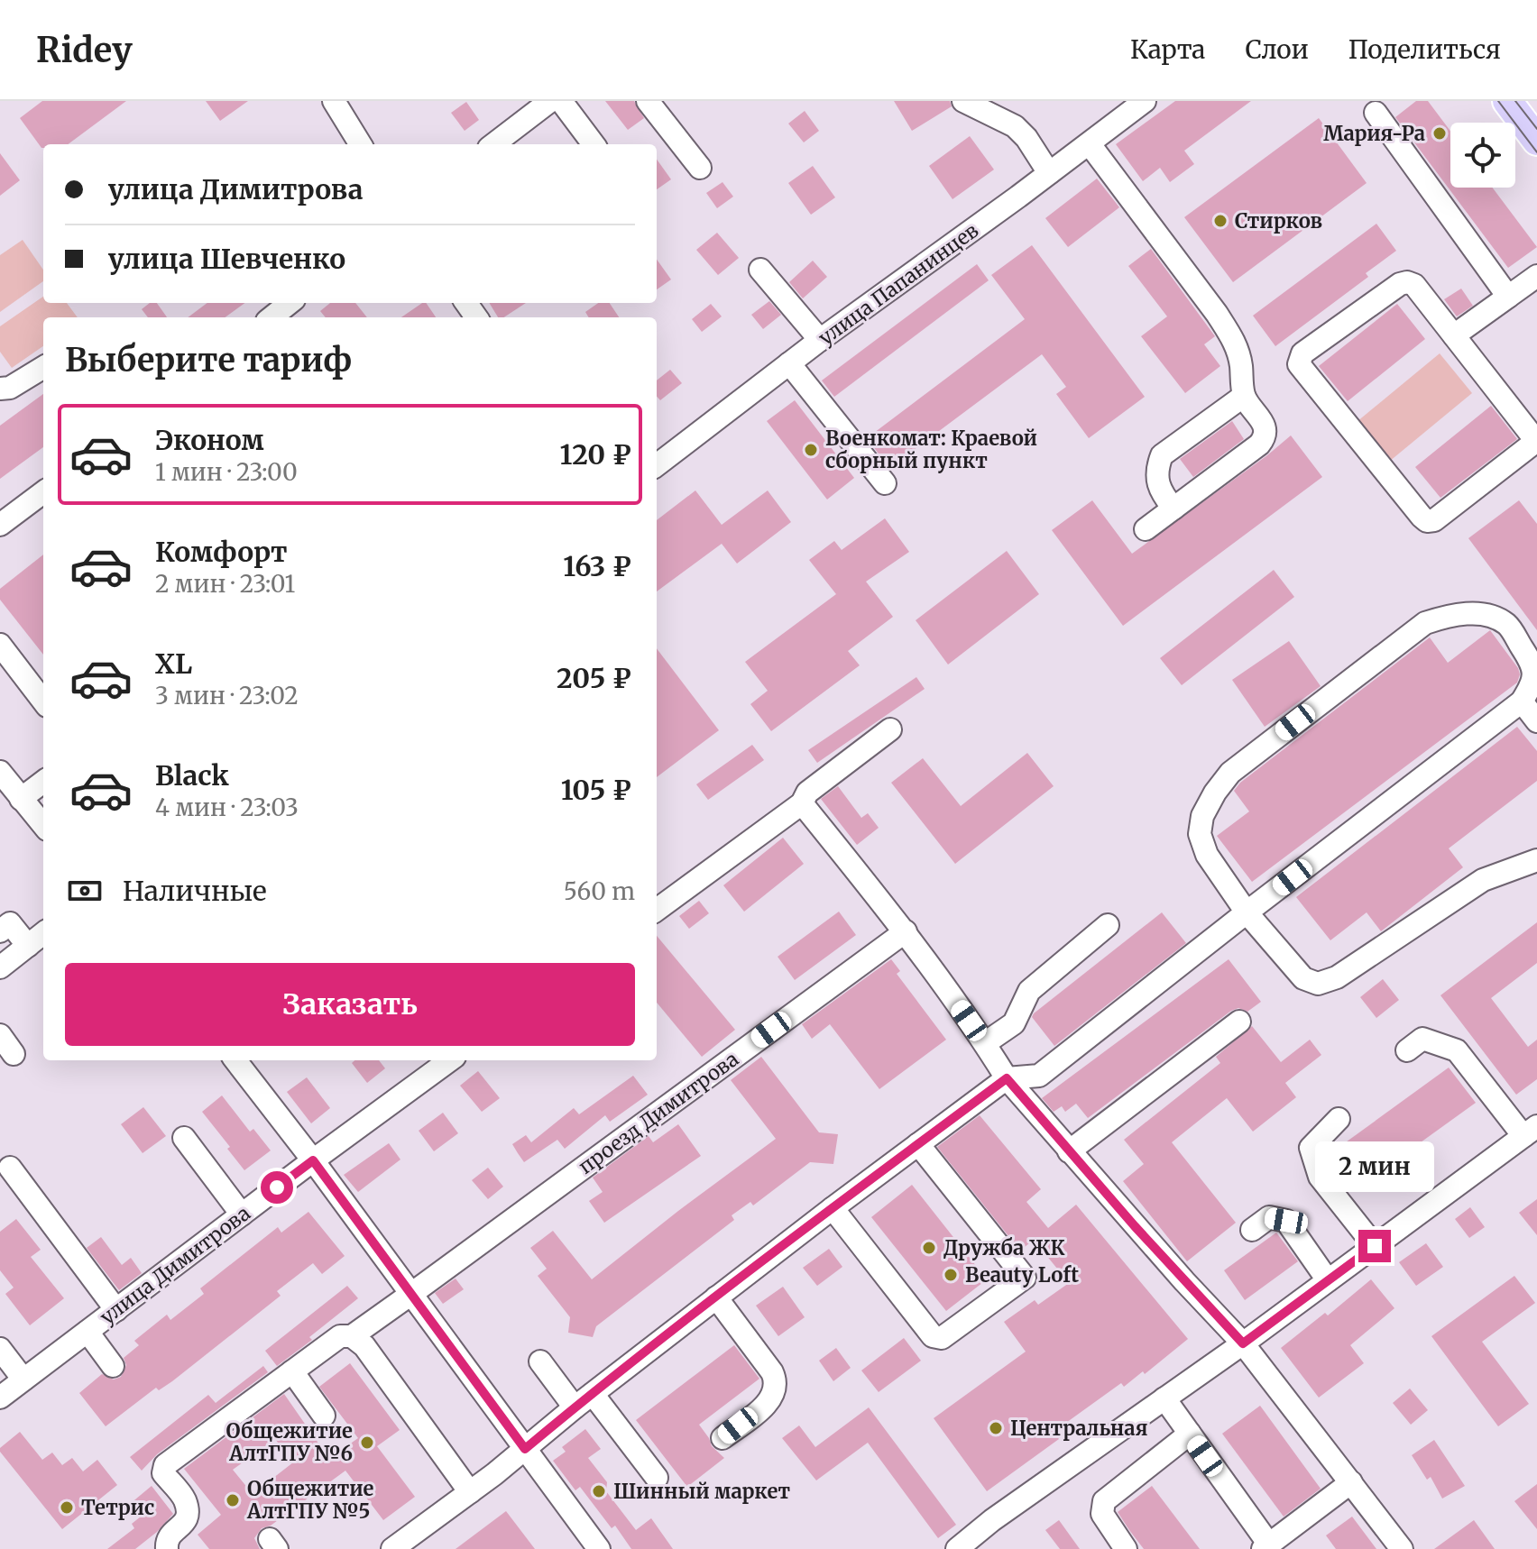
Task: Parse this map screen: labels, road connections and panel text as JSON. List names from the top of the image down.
{
  "streets": {
    "street": ["улица Папанинцев", "проезд Димитрова", "улица Димитрова"]
  },
  "places": [
    "Мария-Ра",
    "Стирков",
    "Военкомат: Краевой сборный пункт",
    "Дружба ЖК",
    "Beauty Loft",
    "Центральная",
    "Общежитие АлтГПУ №6",
    "Шинный маркет",
    "Общежитие АлтГПУ №5",
    "Тетрис"
  ],
  "page": {
    "header": "Ridey",
    "nav": ["Карта", "Слои", "Поделиться"],
    "banner": ["улица Димитрова", "улица Шевченко"],
    "heading": "Выберите тариф",
    "list": [
      {
        "name": "Эконом",
        "note": "1 мин · 23:00",
        "value": "120 ₽"
      },
      {
        "name": "Комфорт",
        "note": "2 мин · 23:01",
        "value": "163 ₽"
      },
      {
        "name": "XL",
        "note": "3 мин · 23:02",
        "value": "205 ₽"
      },
      {
        "name": "Black",
        "note": "4 мин · 23:03",
        "value": "105 ₽"
      }
    ],
    "pay": ["Наличные", "560 m"],
    "buttons": "Заказать",
    "bubble": "2 мин"
  }
}
